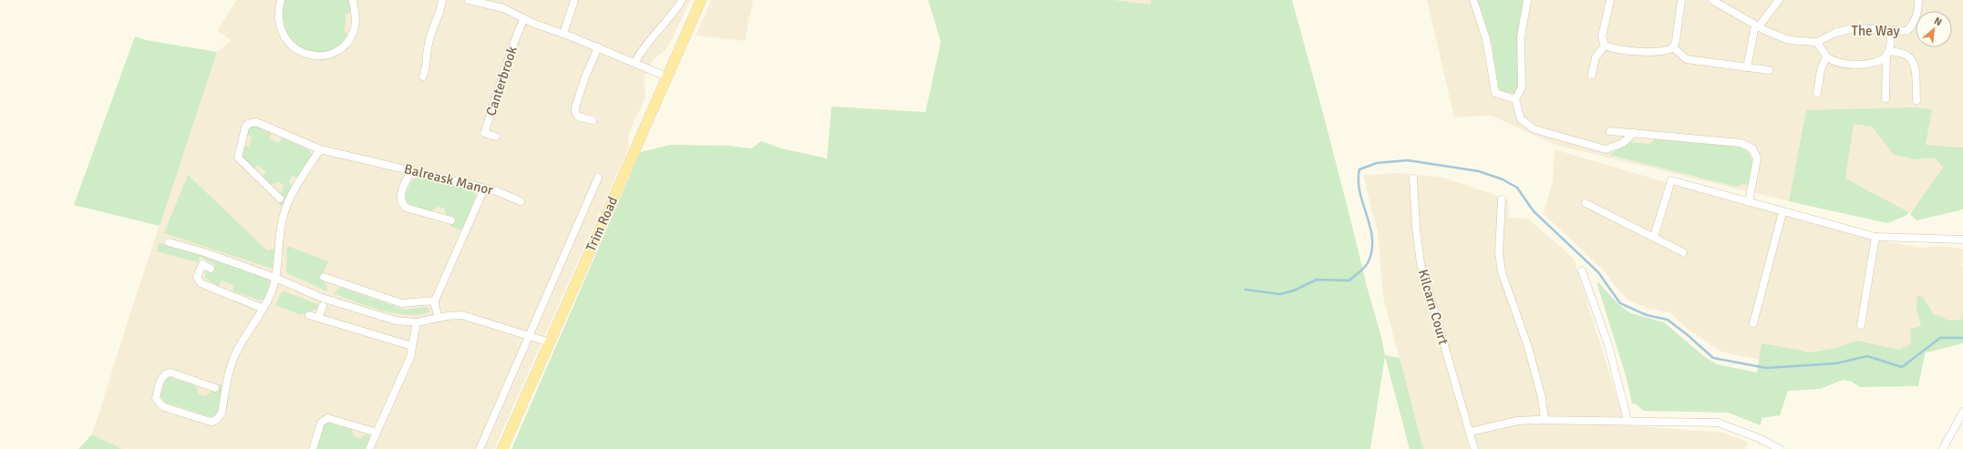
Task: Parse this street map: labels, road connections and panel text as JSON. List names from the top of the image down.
{
  "streets": {
    "main road": ["Trim Road"],
    "street": [
      "The Way",
      "Canterbrook",
      "Balreask Manor",
      "Kilcarn Court"
    ]
  },
  "north": "top right"
}
